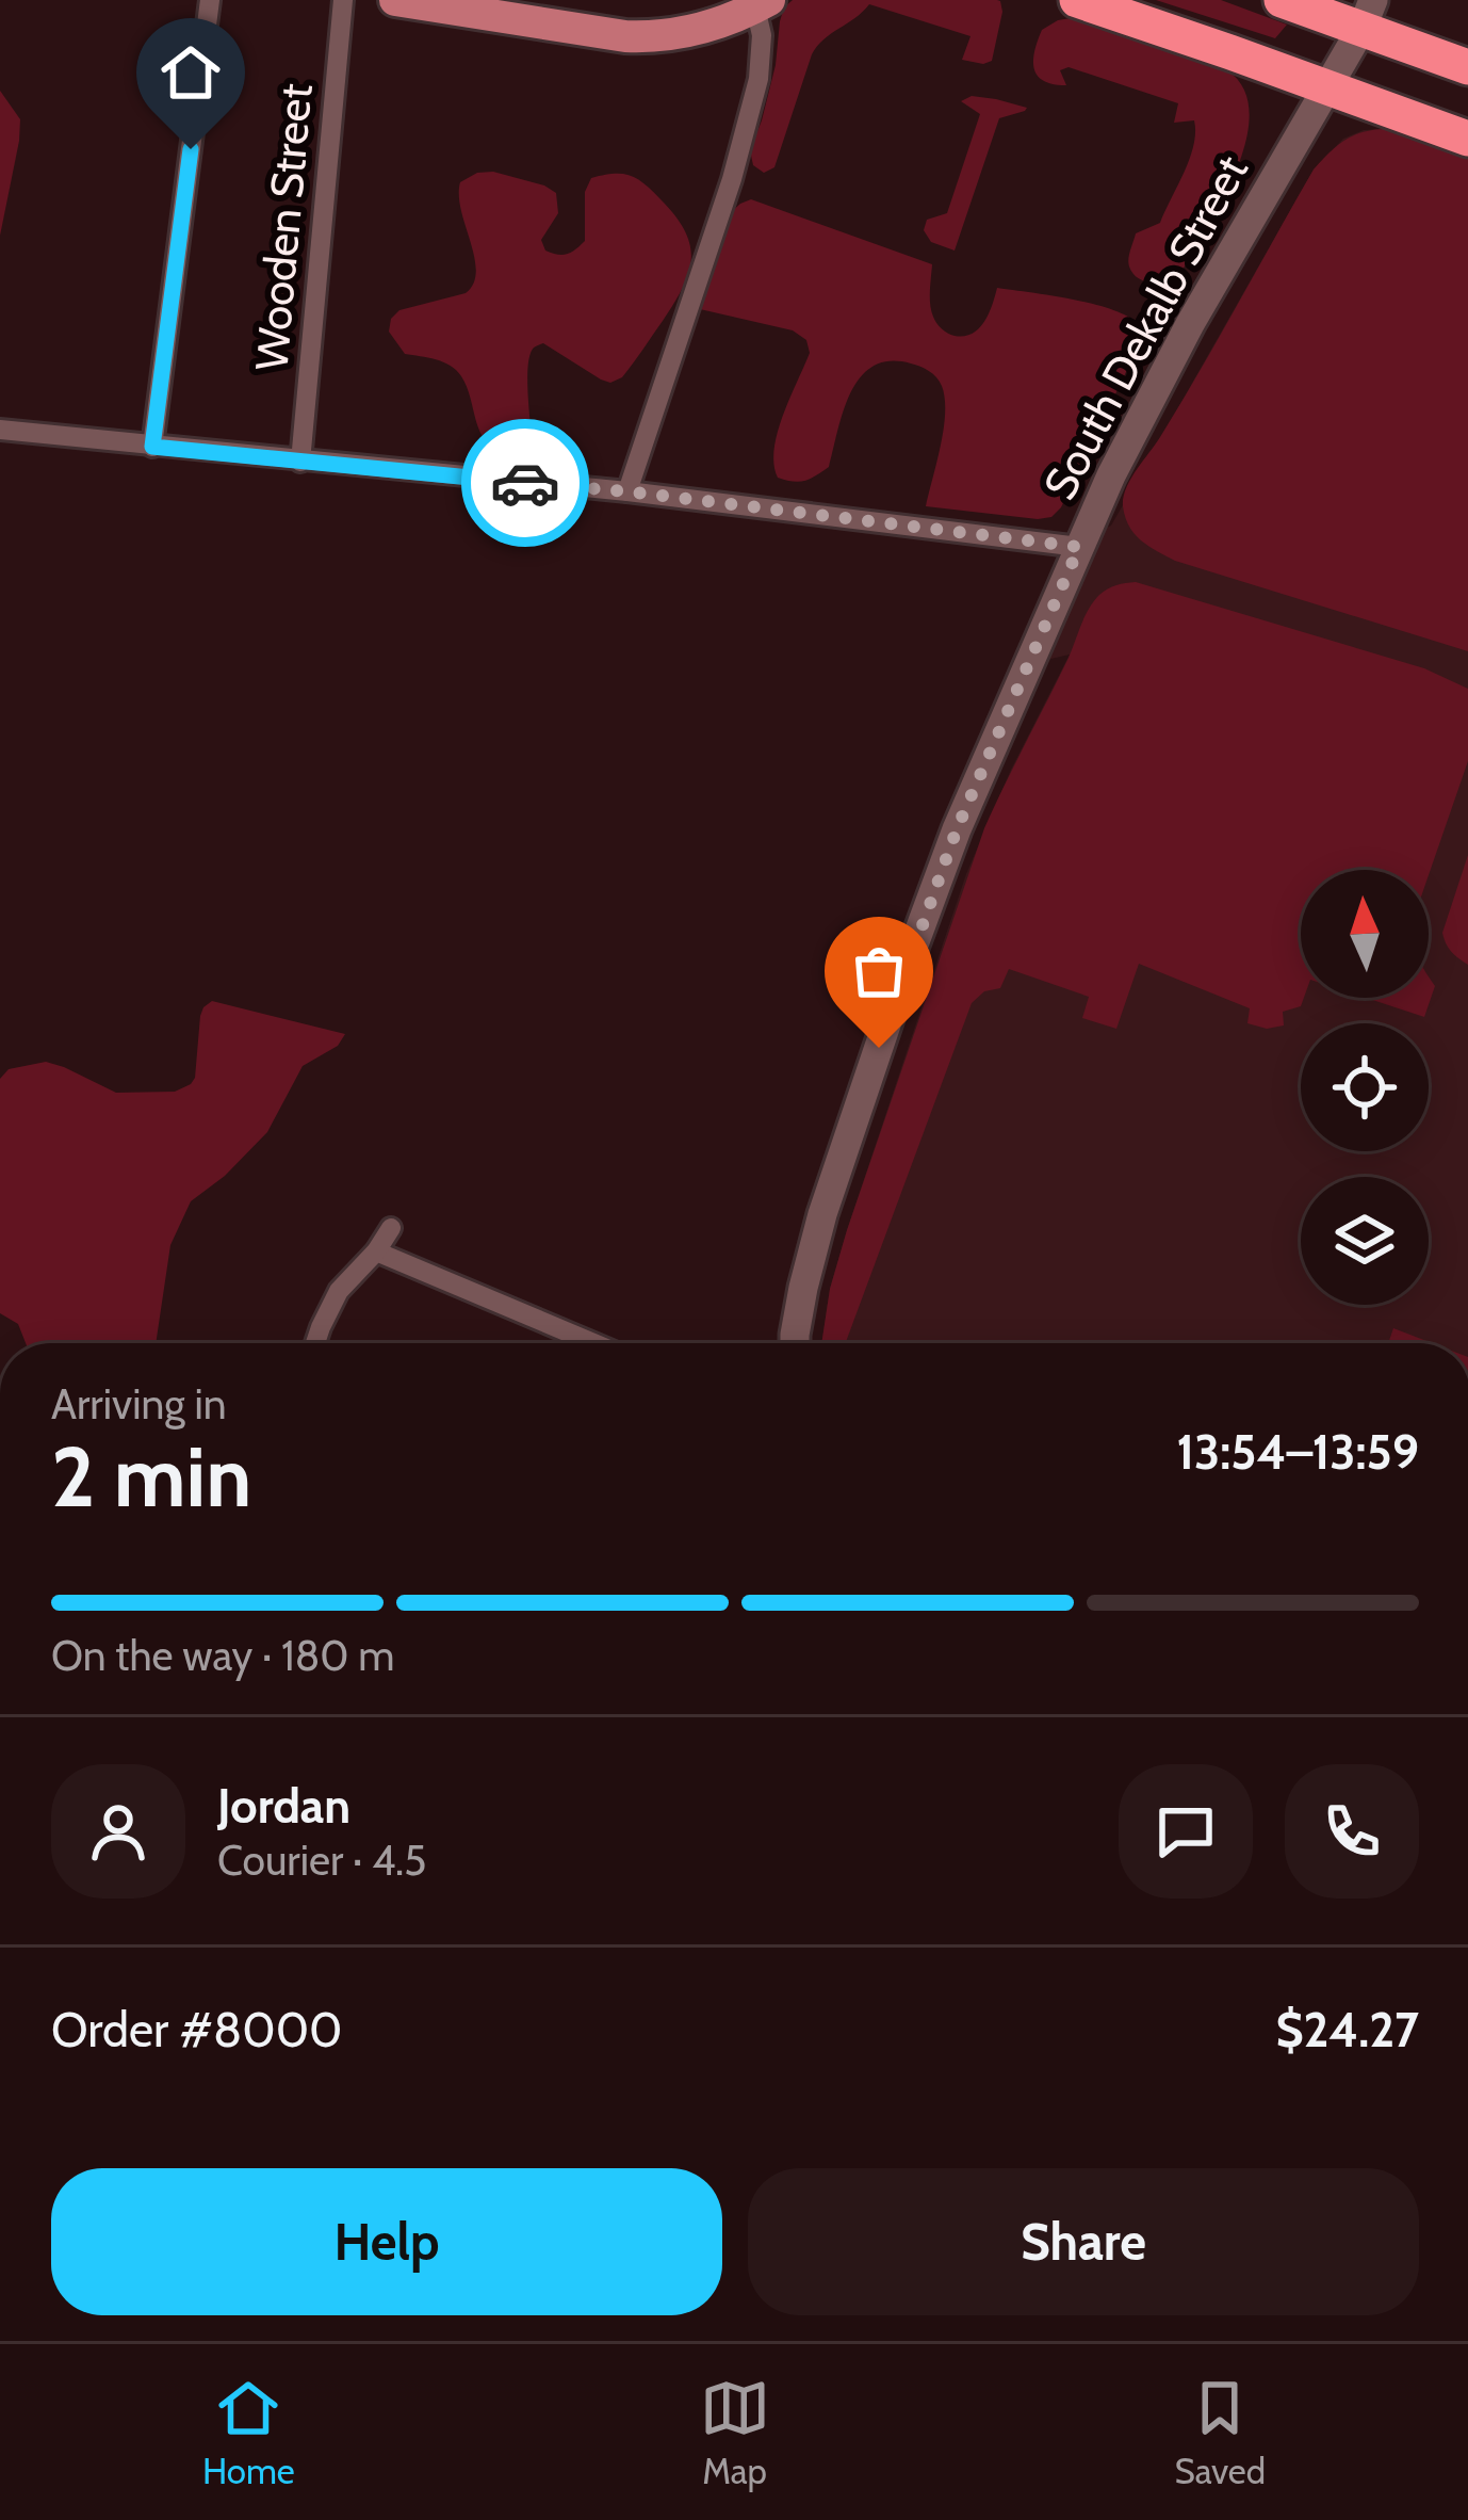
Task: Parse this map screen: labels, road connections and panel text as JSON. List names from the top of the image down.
{
  "streets": {
    "main road": ["South Dekalb Street"],
    "street": ["Wooden Street"]
  },
  "north": "top",
  "page": {
    "heading": ["2 min", "Arriving in", "13:54–13:59"],
    "panel": [
      "Jordan",
      "Courier · 4.5",
      "Order #8000",
      "$24.27"
    ],
    "bar": "On the way · 180 m",
    "buttons": ["Help", "Share"],
    "tabs": ["Home", "Map", "Saved"]
  }
}
